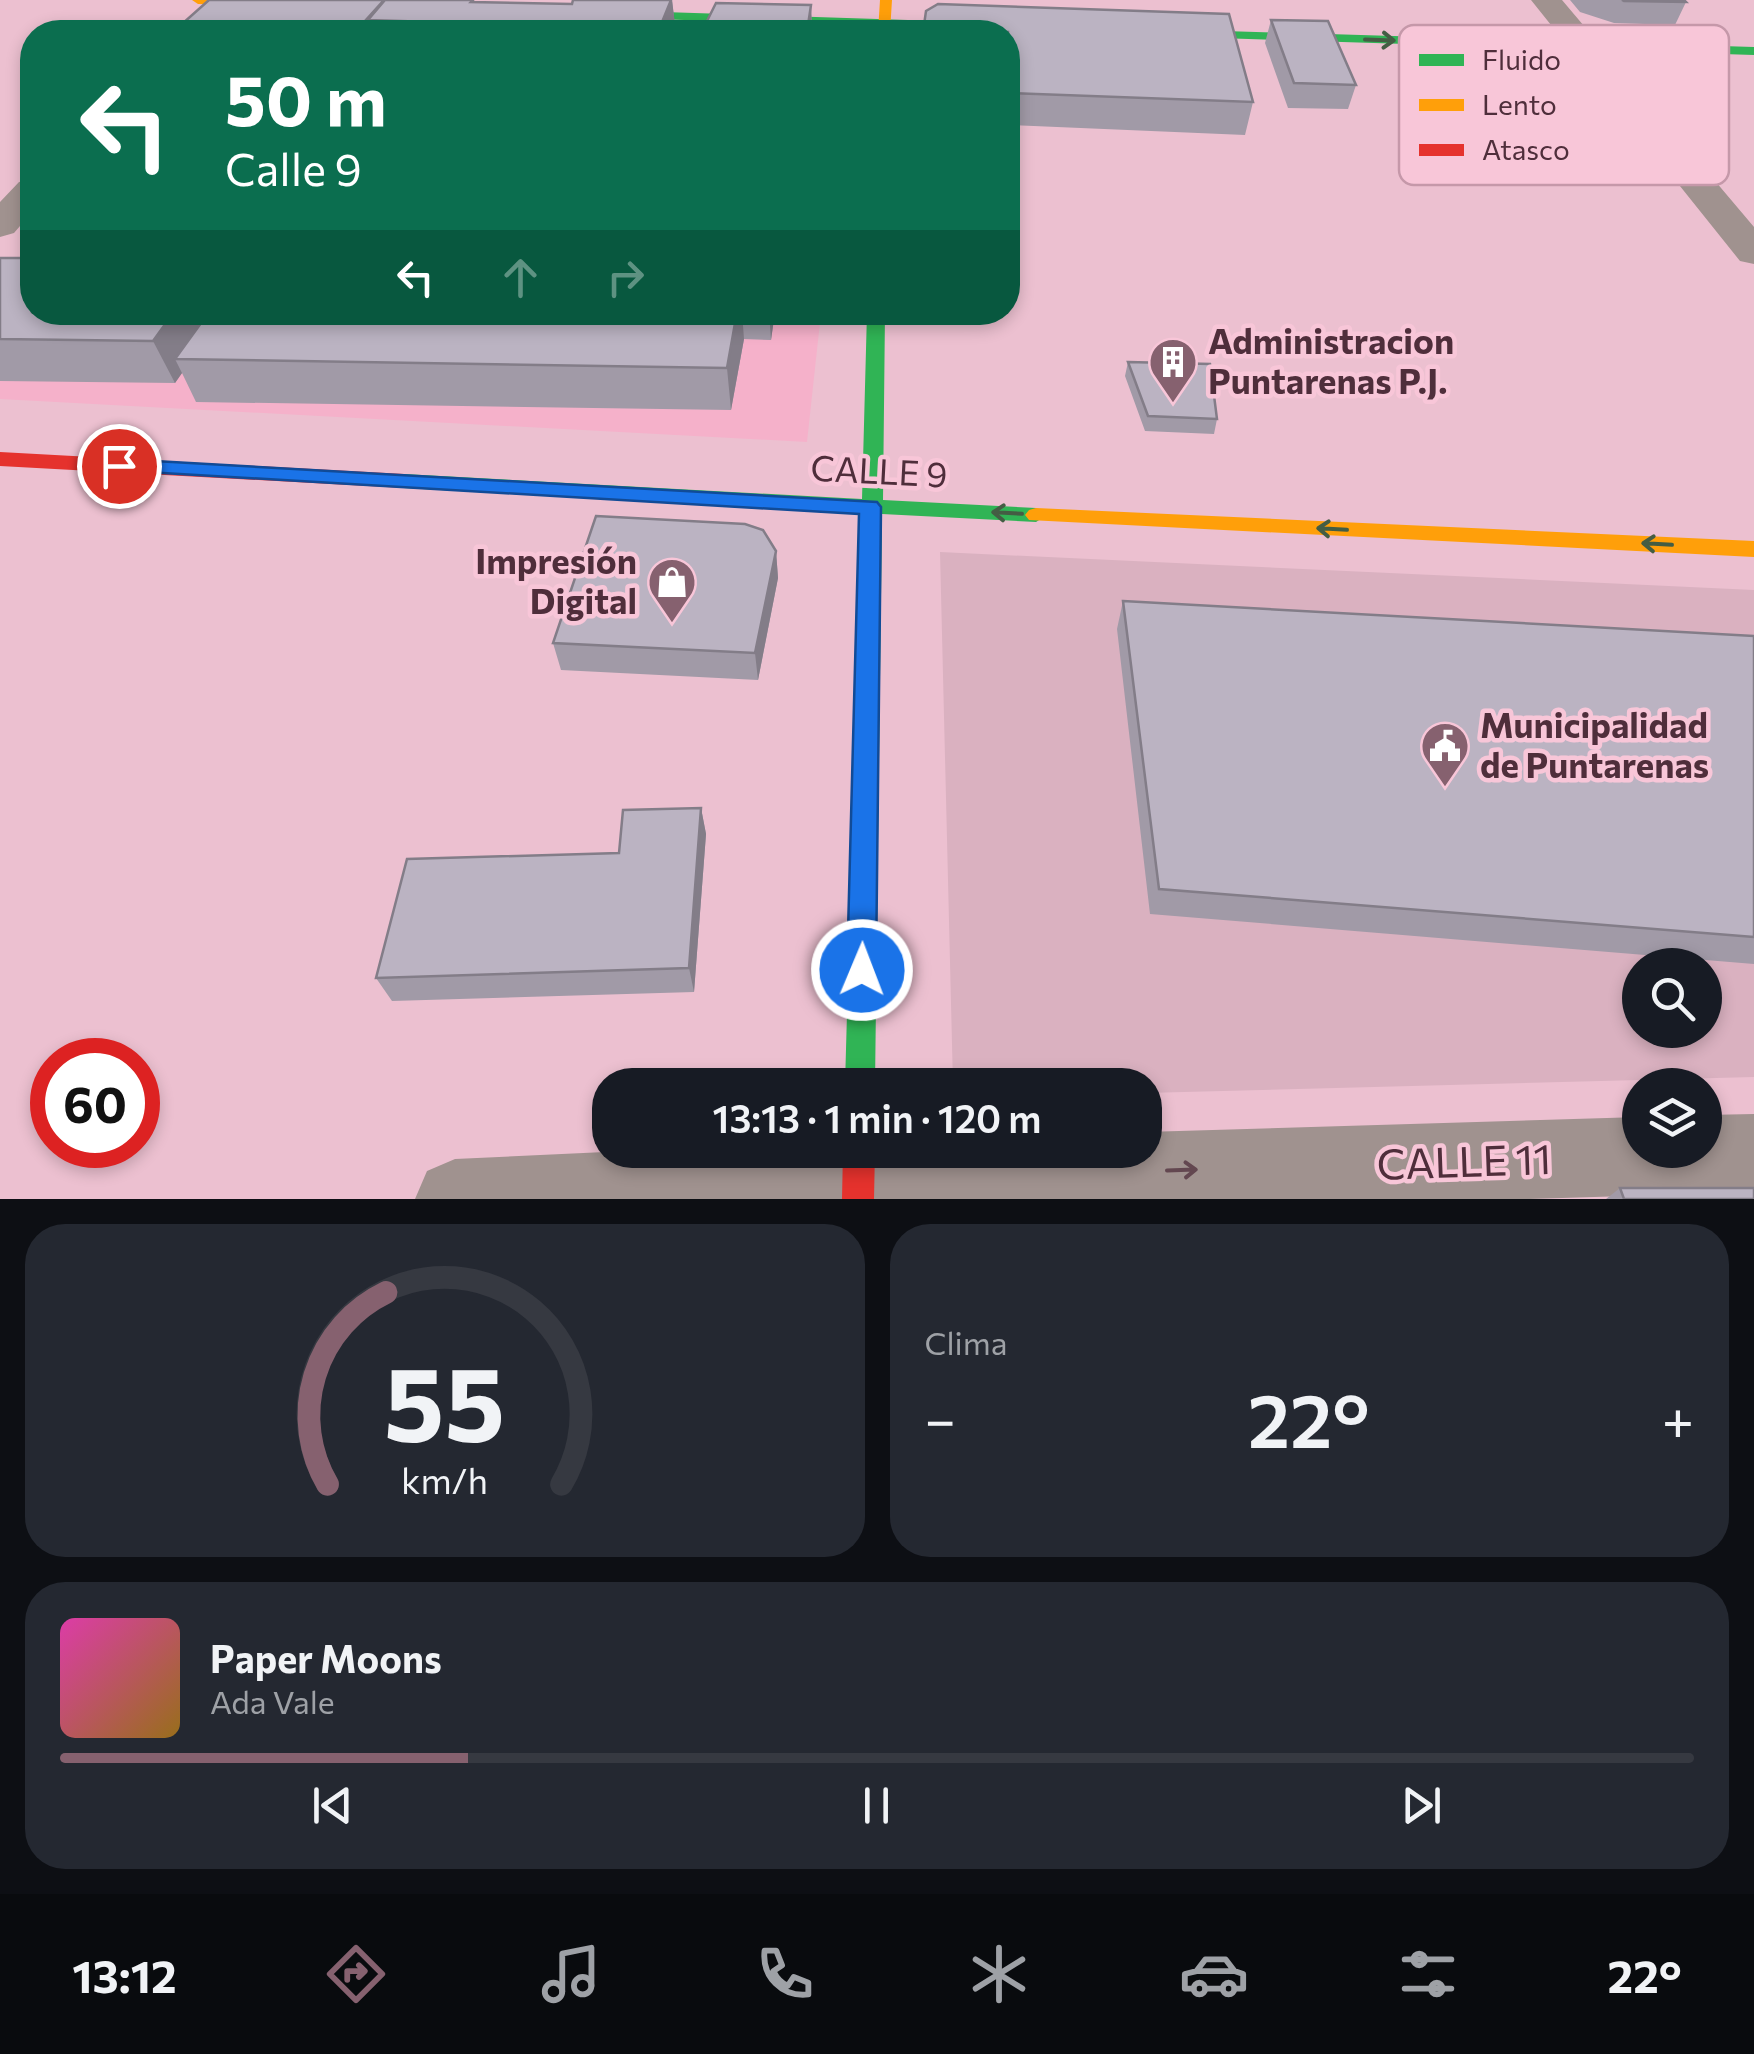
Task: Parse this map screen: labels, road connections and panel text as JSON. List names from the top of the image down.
{
  "streets": {
    "street": ["CALLE 9", "CALLE 11"]
  },
  "one_way": ["CALLE 9", "CALLE 11"],
  "places": {
    "building": ["Administracion Puntarenas P.J."],
    "shop": ["Impresión Digital"],
    "public building": ["Municipalidad de Puntarenas"]
  },
  "legend": ["Fluido", "Lento", "Atasco"],
  "page": {
    "turn": ["50 m", "Calle 9"],
    "limit": "60",
    "trip": "13:13 · 1 min · 120 m",
    "tile": "Clima",
    "heat": ["−", "22°", "+"],
    "song": ["Paper Moons", "Ada Vale"],
    "tabs": ["13:12", "22°"],
    "gauge": ["55", "km/h"]
  }
}
